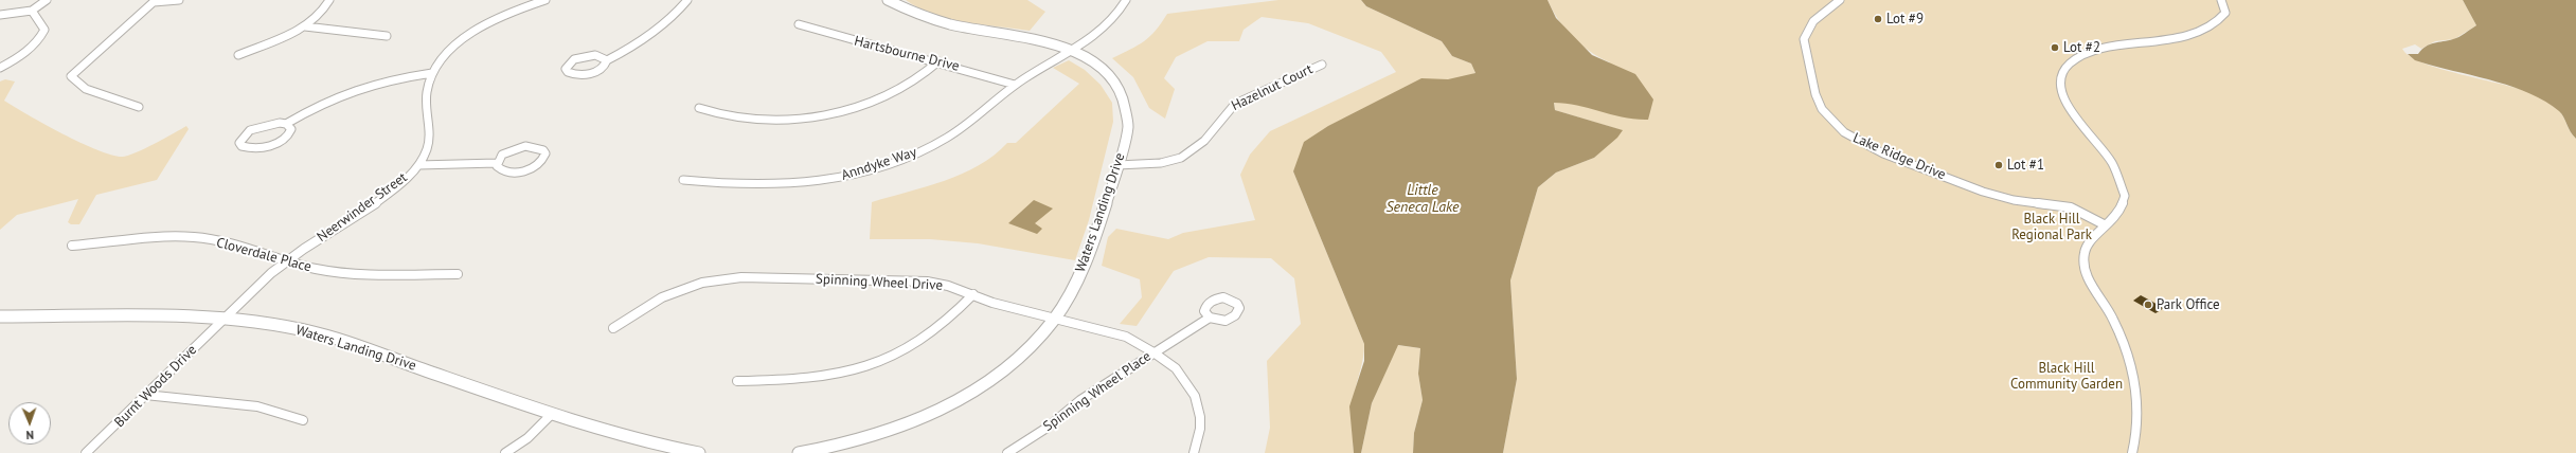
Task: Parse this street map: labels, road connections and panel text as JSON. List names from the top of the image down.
{
  "streets": {
    "street": [
      "Hartsbourne Drive",
      "Hazelnut Court",
      "Lake Ridge Drive",
      "Anndyke Way",
      "Neerwinder Street",
      "Waters Landing Drive",
      "Cloverdale Place",
      "Spinning Wheel Drive",
      "Burnt Woods Drive",
      "Spinning Wheel Place"
    ]
  },
  "crossings": [
    ["Hartsbourne Drive", "Anndyke Way"],
    ["Hazelnut Court", "Waters Landing Drive"],
    ["Anndyke Way", "Waters Landing Drive"],
    ["Neerwinder Street", "Waters Landing Drive"],
    ["Neerwinder Street", "Cloverdale Place"],
    ["Neerwinder Street", "Burnt Woods Drive"],
    ["Waters Landing Drive", "Spinning Wheel Drive"],
    ["Waters Landing Drive", "Burnt Woods Drive"],
    ["Spinning Wheel Drive", "Spinning Wheel Place"]
  ],
  "water": ["Little Seneca Lake"],
  "parks": ["Black Hill Regional Park", "Black Hill Community Garden"],
  "places": [
    "Lot #9",
    "Lot #2",
    "Lot #1",
    "Park Office"
  ],
  "north": "bottom"
}
